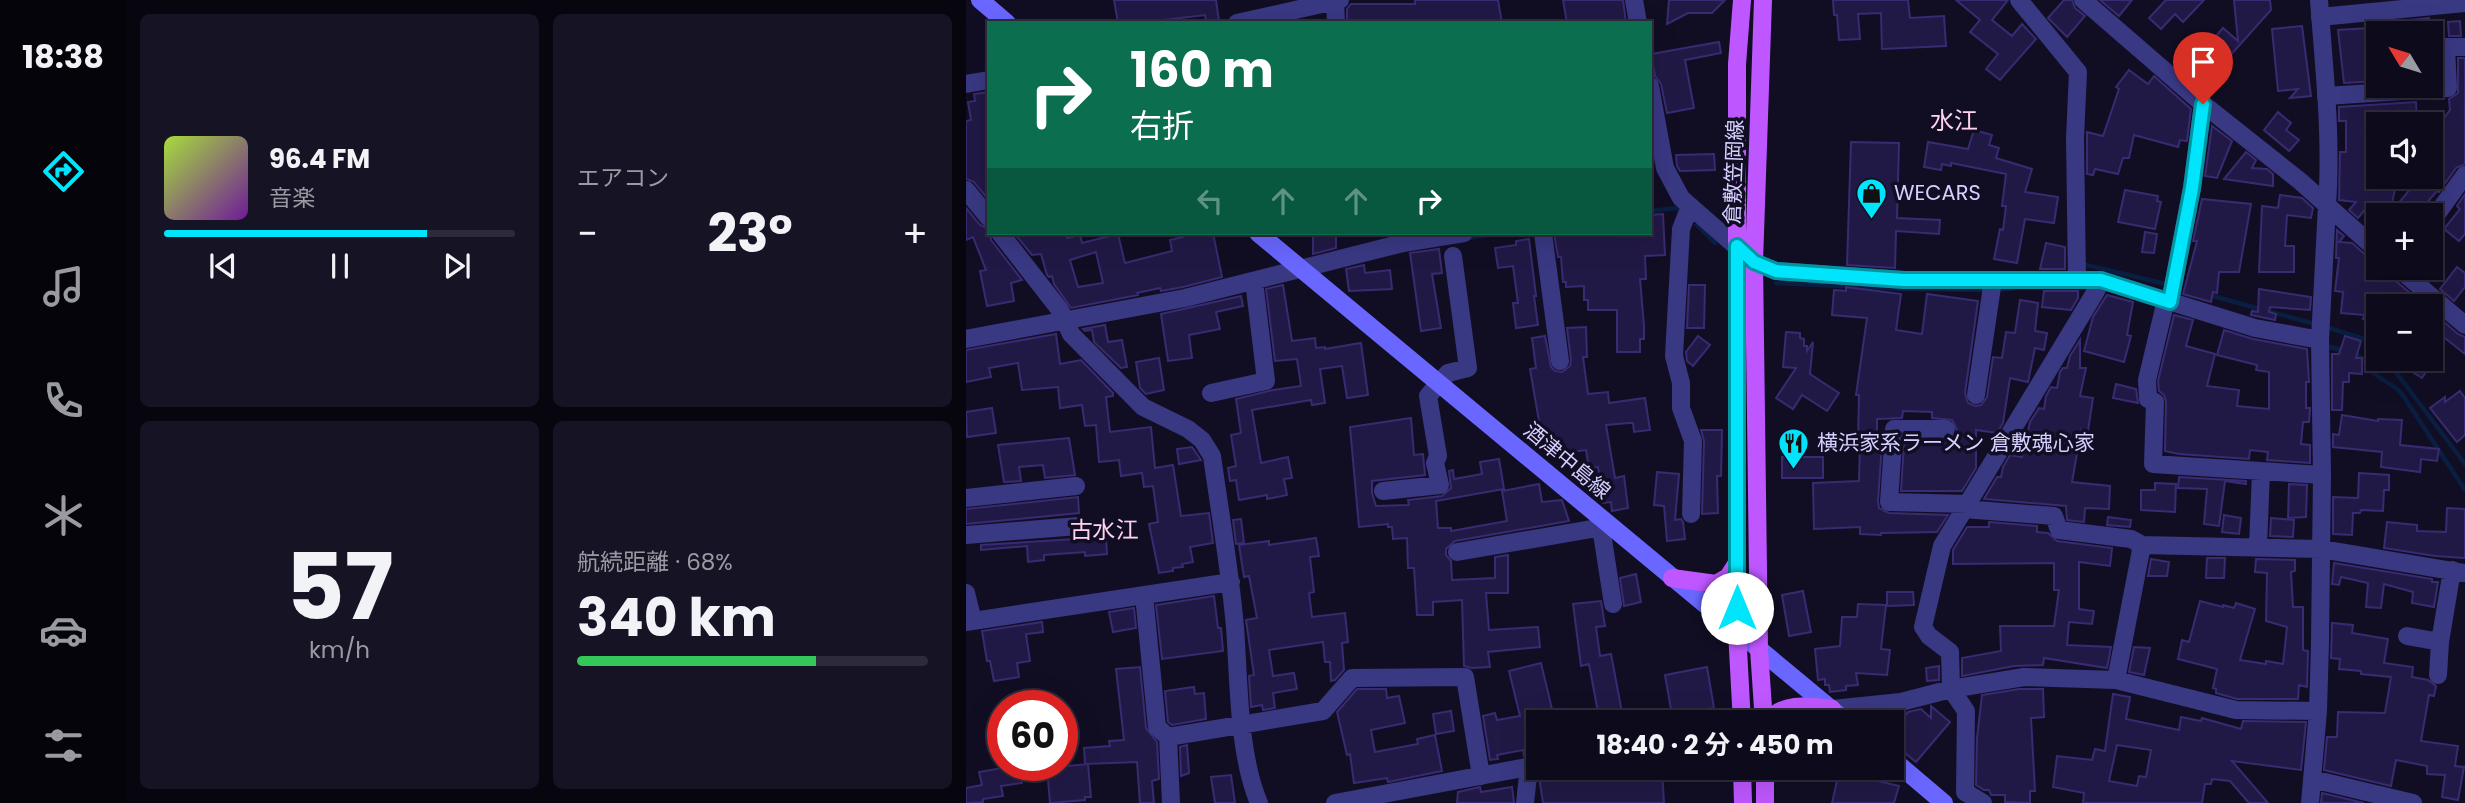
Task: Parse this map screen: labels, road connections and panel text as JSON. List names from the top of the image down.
{
  "streets": {
    "main road": ["倉敷笠岡線", "酒津中島線"]
  },
  "crossings": [
    ["倉敷笠岡線", "酒津中島線"]
  ],
  "districts": ["水江", "古水江"],
  "places": {
    "shop": ["WECARS"],
    "restaurant": ["横浜家系ラーメン 倉敷魂心家"]
  },
  "north": "top left",
  "page": {
    "tabs": "18:38",
    "tile": [
      "エアコン",
      ["57", "km/h"],
      ["航続距離 · 68%", "340 km"]
    ],
    "map_buttons": ["+", "−"],
    "turn": ["160 m", "右折"],
    "song": ["96.4 FM", "音楽"],
    "heat": ["−", "23°", "+"],
    "limit": "60",
    "trip": "18:40 · 2 分 · 450 m"
  }
}
